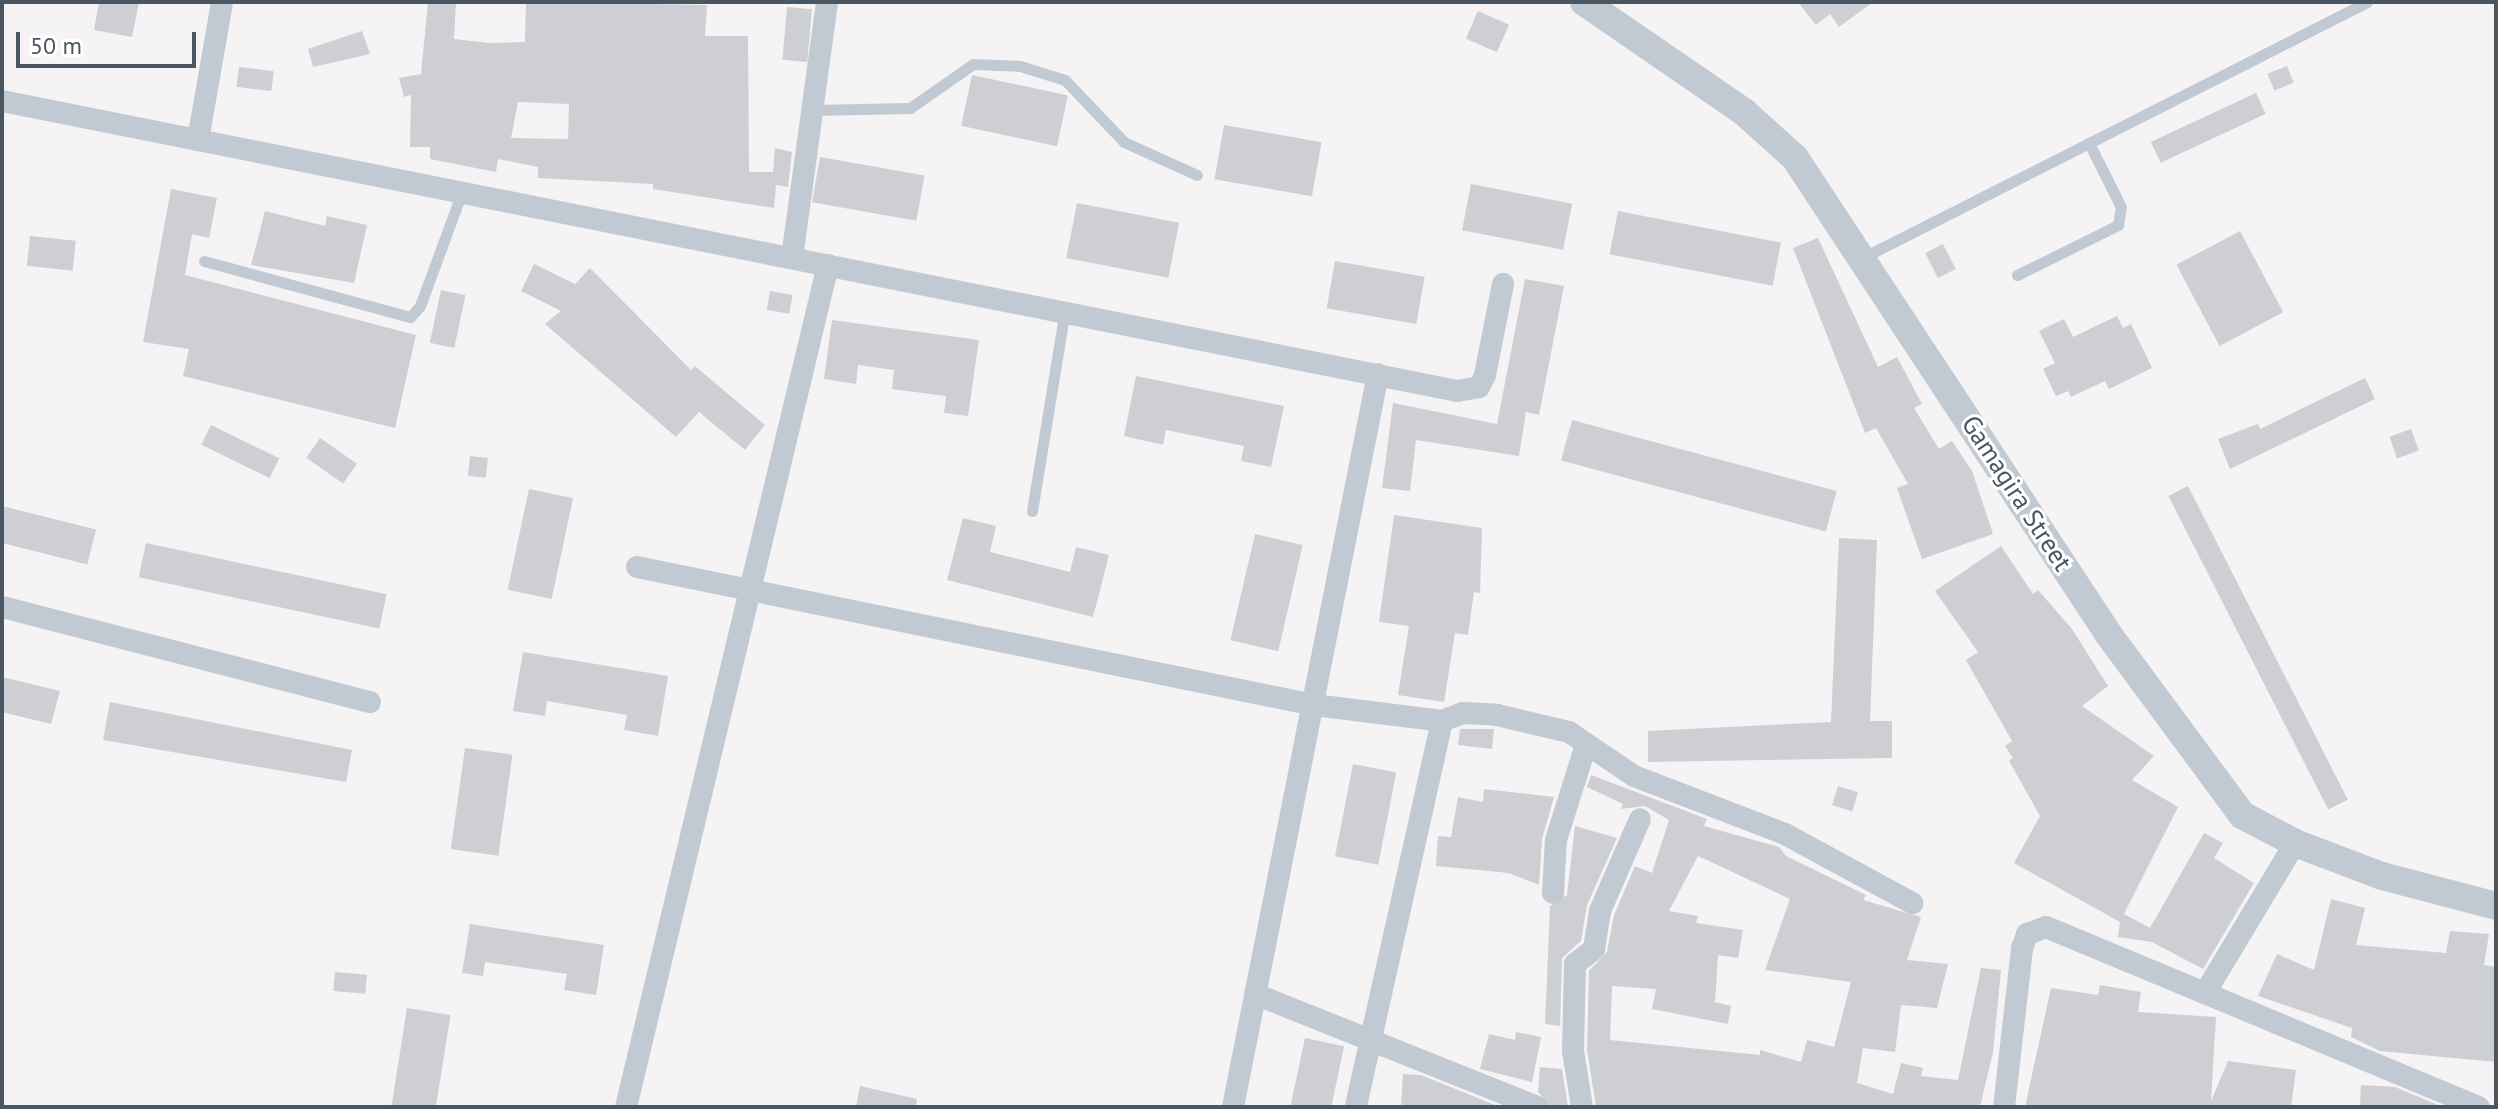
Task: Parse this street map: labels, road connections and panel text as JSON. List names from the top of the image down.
{
  "streets": {
    "street": ["Gamagira Street"]
  },
  "scale_bar": "50 m"
}
